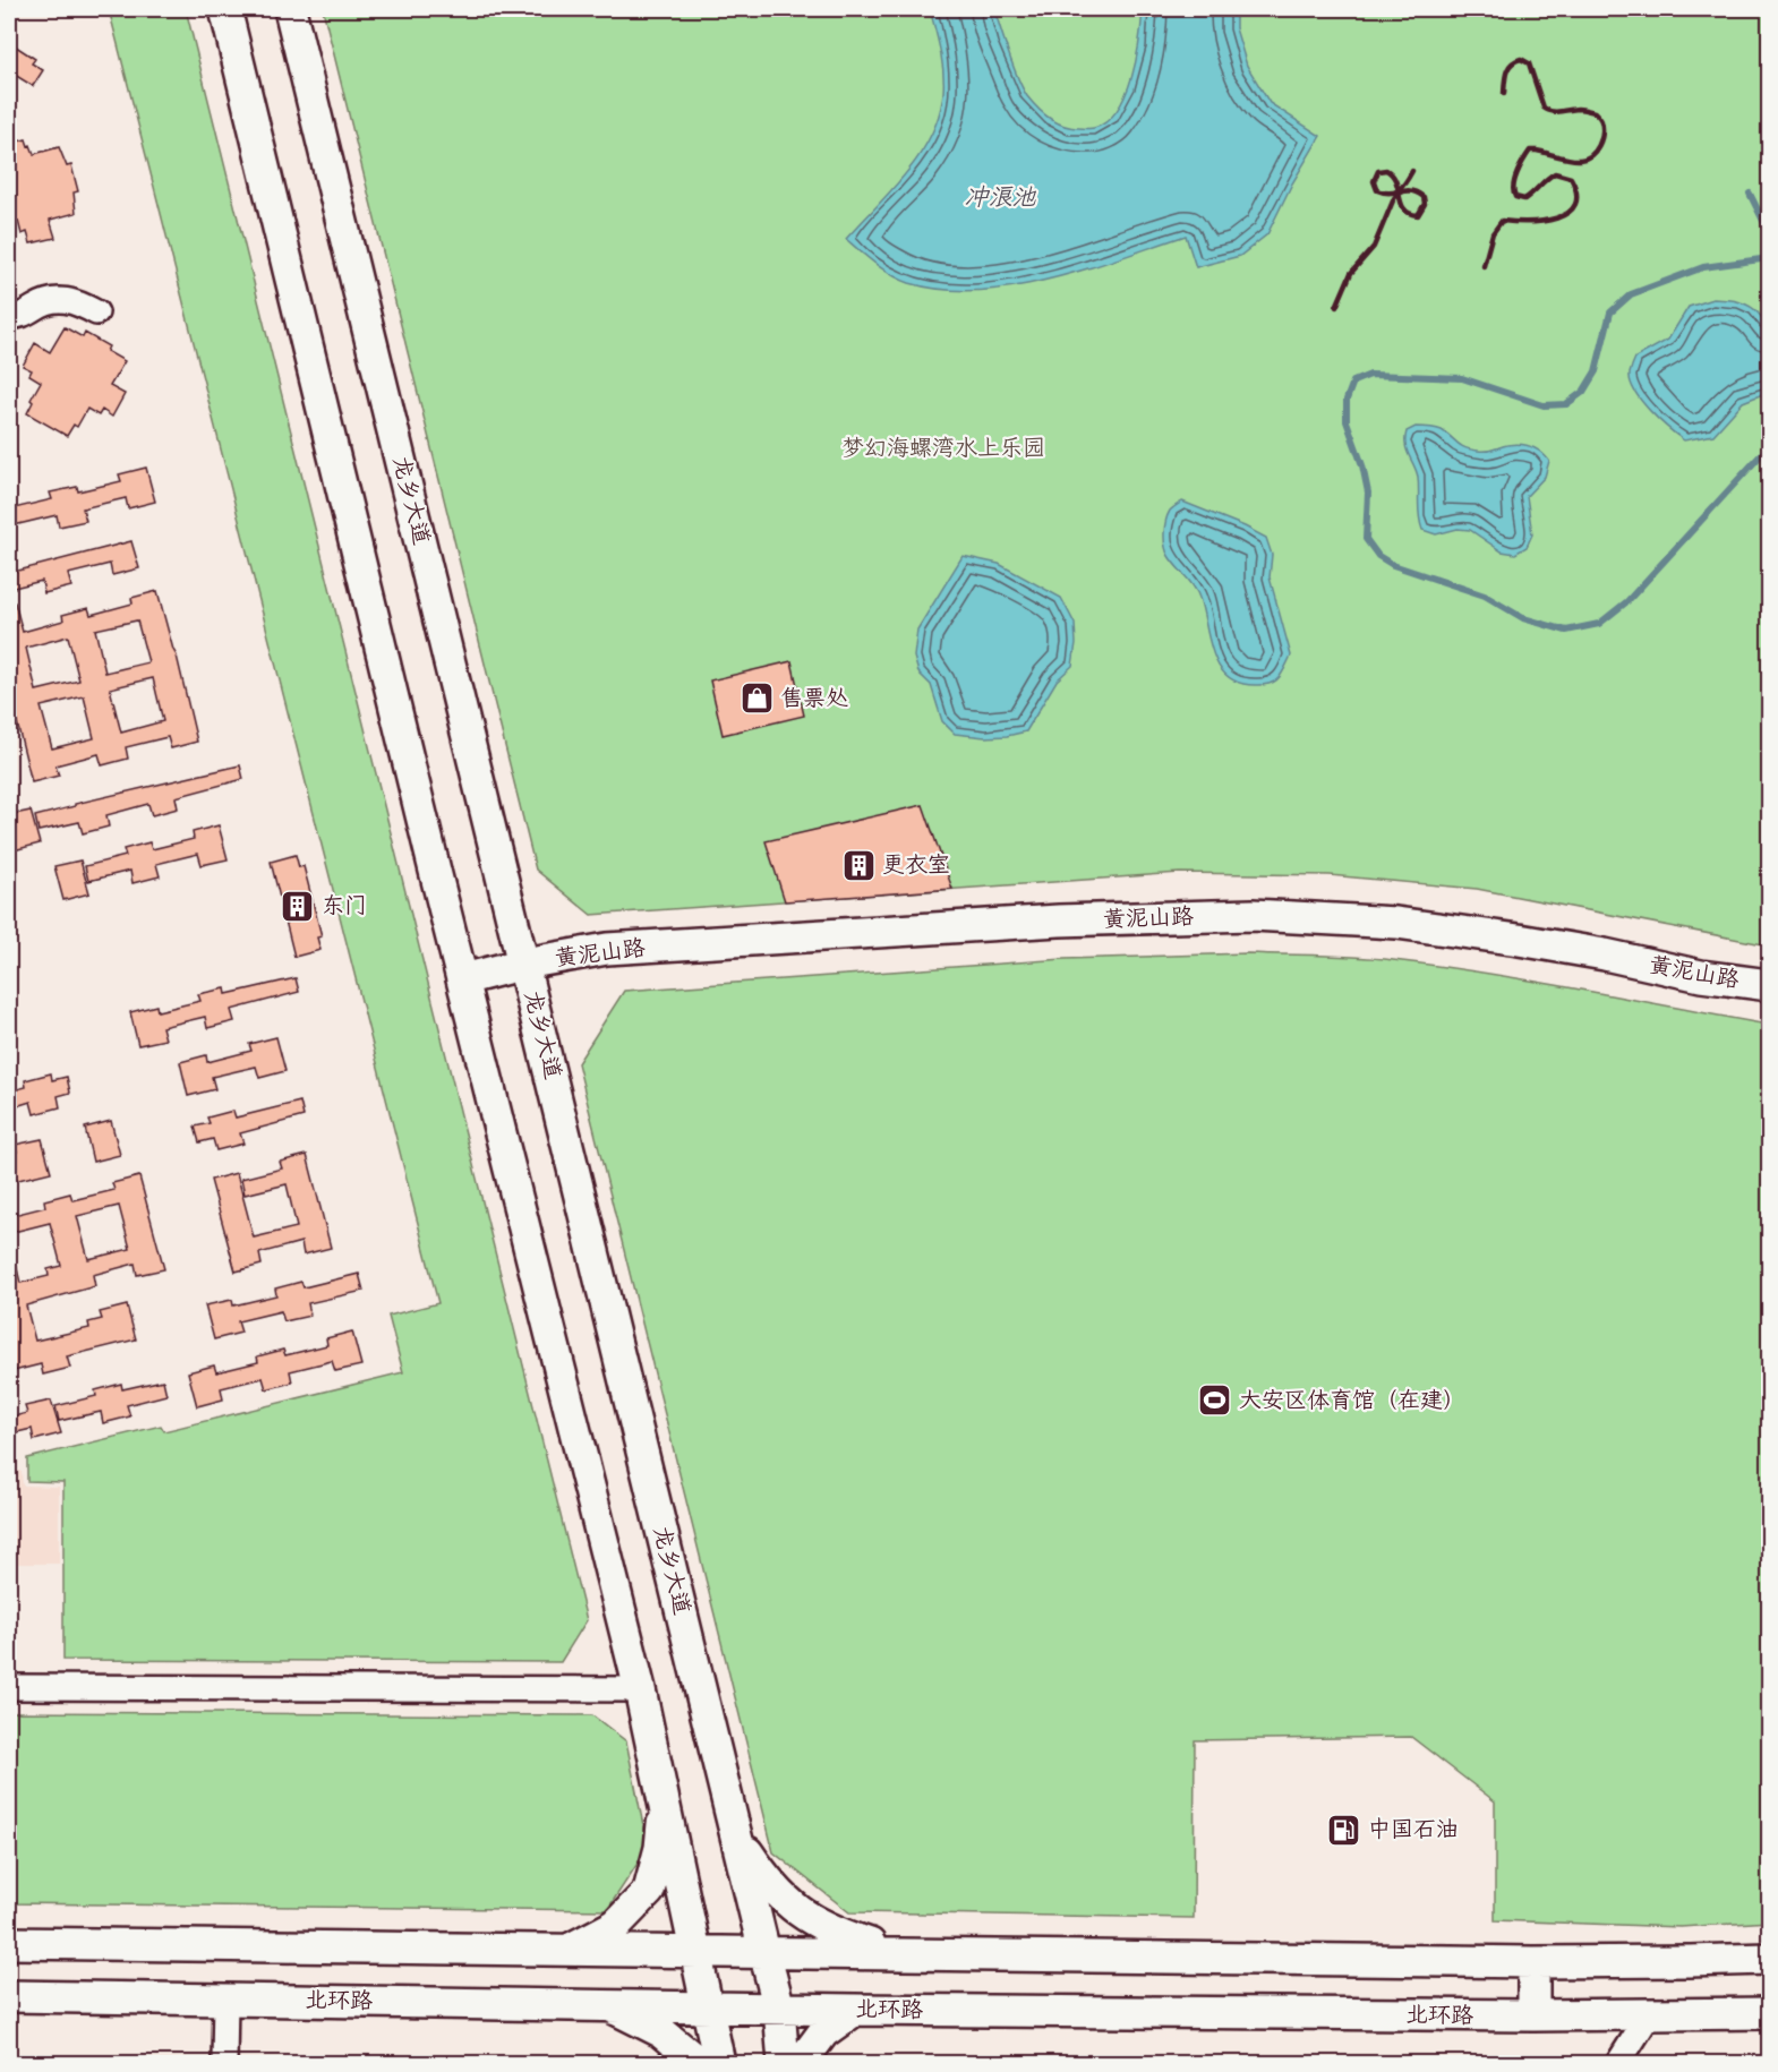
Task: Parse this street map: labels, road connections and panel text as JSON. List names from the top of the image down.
{
  "streets": {
    "main road": ["龙乡大道", "黄泥山路", "北环路"]
  },
  "crossings": [
    ["龙乡大道", "黄泥山路"],
    ["龙乡大道", "北环路"]
  ],
  "water": ["冲浪池"],
  "parks": ["梦幻海螺湾水上乐园"],
  "places": {
    "shop": ["售票处"],
    "building": ["更衣室", "东门"],
    "sports": ["大安区体育馆（在建）"],
    "fuel station": ["中国石油"]
  }
}
